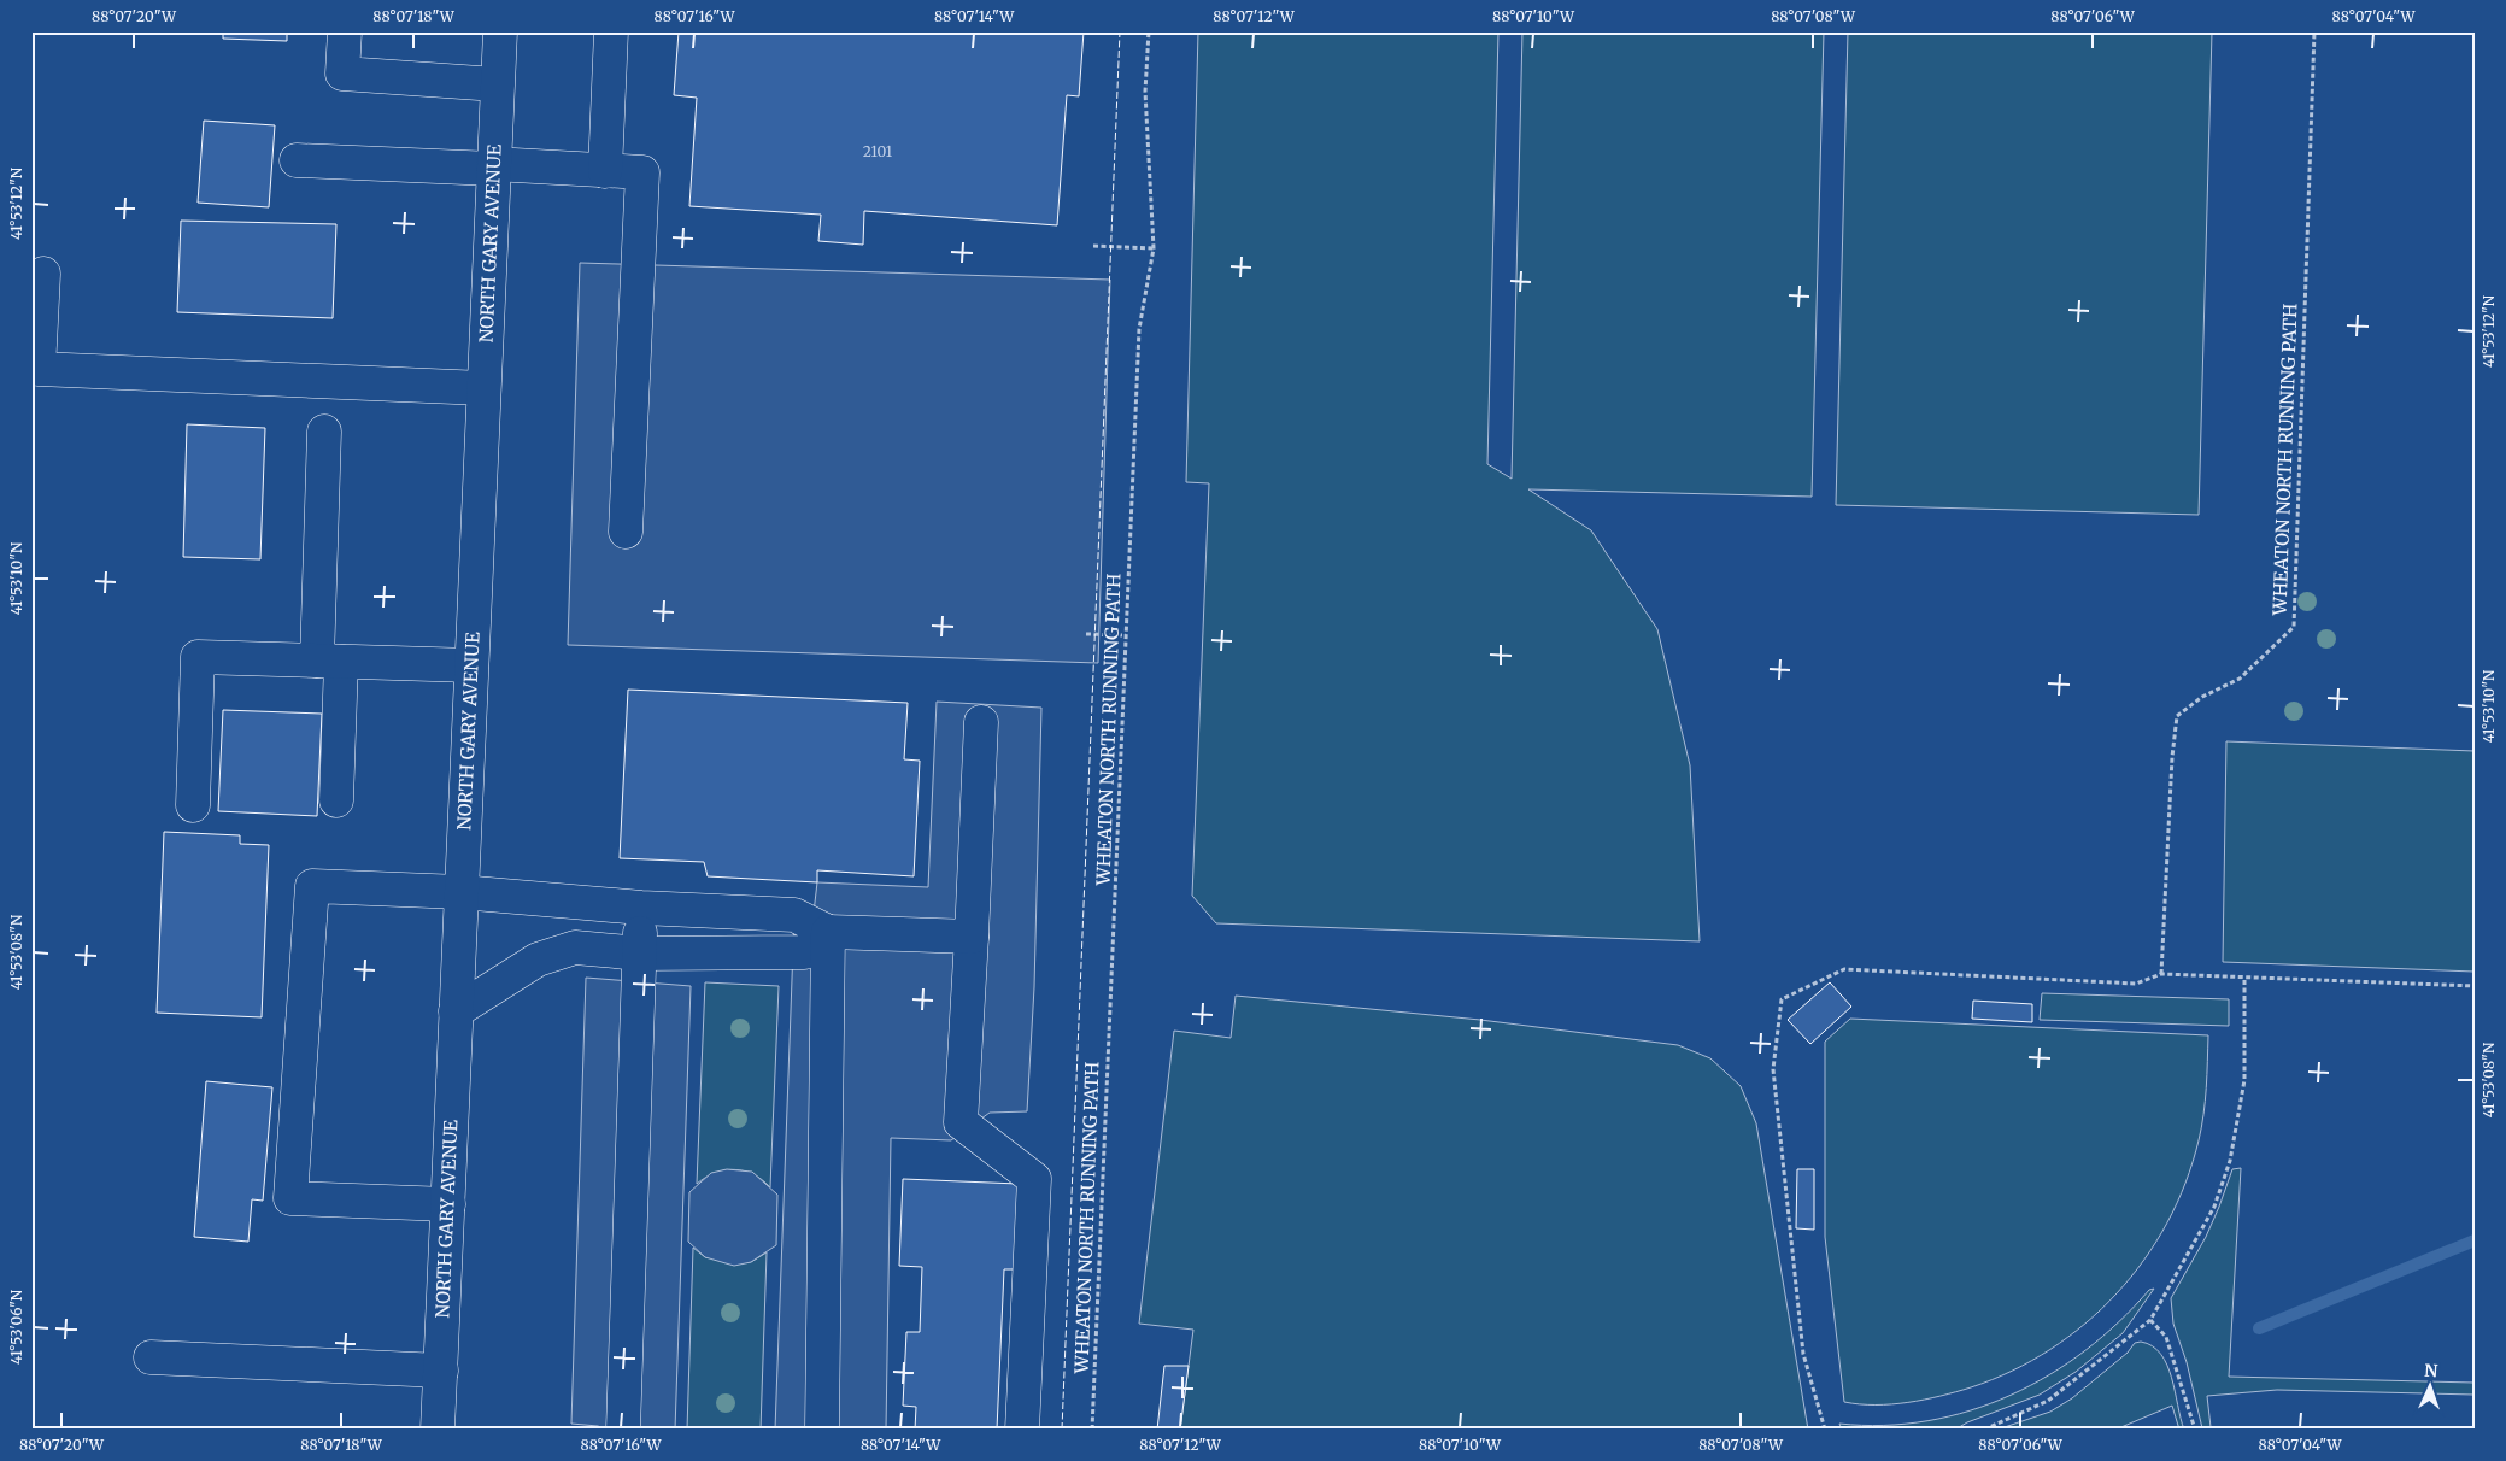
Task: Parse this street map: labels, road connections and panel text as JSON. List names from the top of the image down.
{
  "streets": {
    "street": ["NORTH GARY AVENUE"],
    "path": ["WHEATON NORTH RUNNING PATH"]
  },
  "house_numbers": ["2101"],
  "north": "top",
  "coordinates": [
    "88°07'20\"W",
    "88°07'18\"W",
    "88°07'16\"W",
    "88°07'14\"W",
    "88°07'12\"W",
    "88°07'10\"W",
    "88°07'08\"W",
    "88°07'06\"W",
    "88°07'04\"W",
    "41°53'12\"N",
    "41°53'10\"N",
    "41°53'08\"N",
    "41°53'06\"N"
  ]
}
